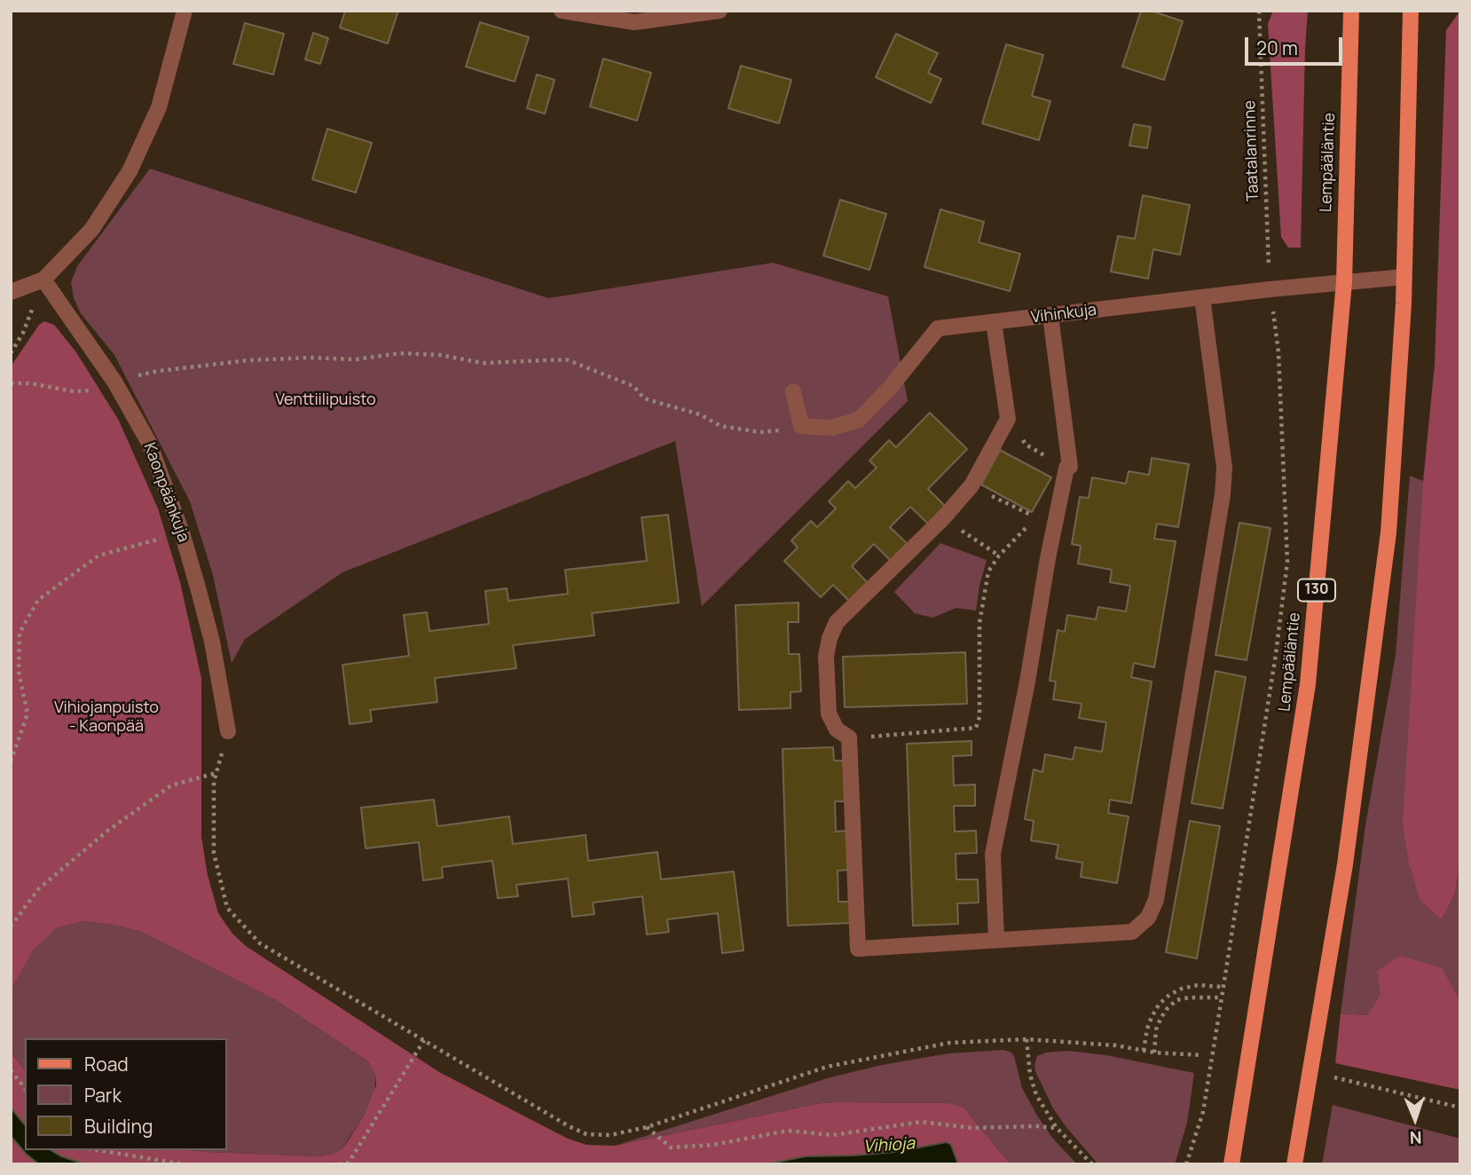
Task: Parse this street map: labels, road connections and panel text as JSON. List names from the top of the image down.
{
  "streets": {
    "main road": ["Lempääläntie", "130"],
    "street": ["Vihinkuja", "Kaonpäänkuja"],
    "path": ["Taatalanrinne"]
  },
  "crossings": [
    ["Taatalanrinne", "Vihinkuja"],
    ["Lempääläntie", "Vihinkuja"]
  ],
  "water": ["Vihioja"],
  "parks": ["Venttiilipuisto", "Vihiojanpuisto - Kaonpää"],
  "legend": ["Road", "Park", "Building"],
  "scale_bar": "20 m",
  "north": "bottom"
}
